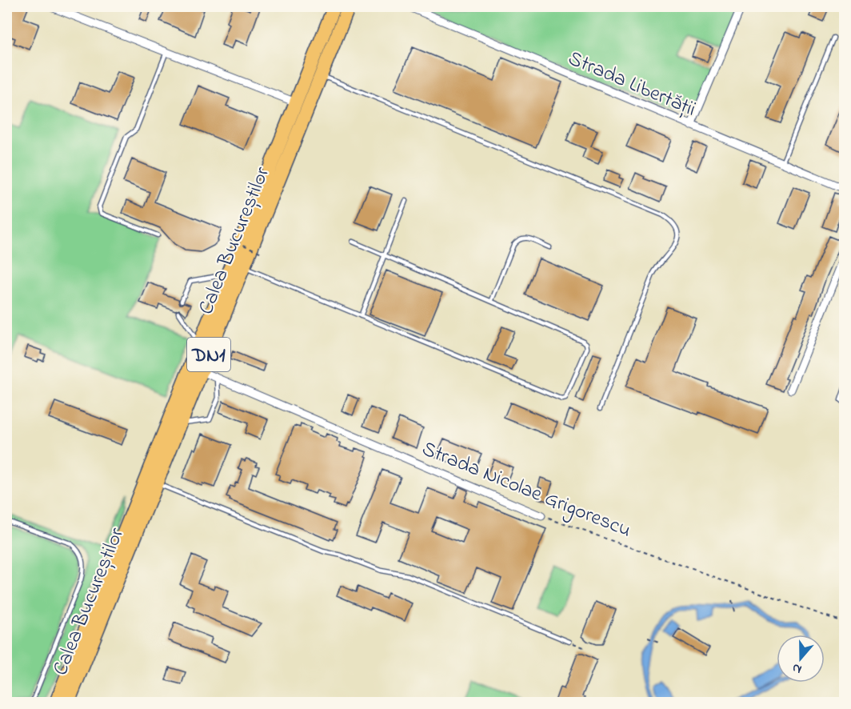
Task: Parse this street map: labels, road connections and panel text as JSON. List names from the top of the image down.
{
  "streets": {
    "highway": ["Calea Bucureștilor", "DN1"],
    "street": ["Strada Libertății", "Strada Nicolae Grigorescu"]
  },
  "crossings": [
    ["Calea Bucureștilor", "Strada Nicolae Grigorescu"]
  ],
  "north": "bottom"
}
